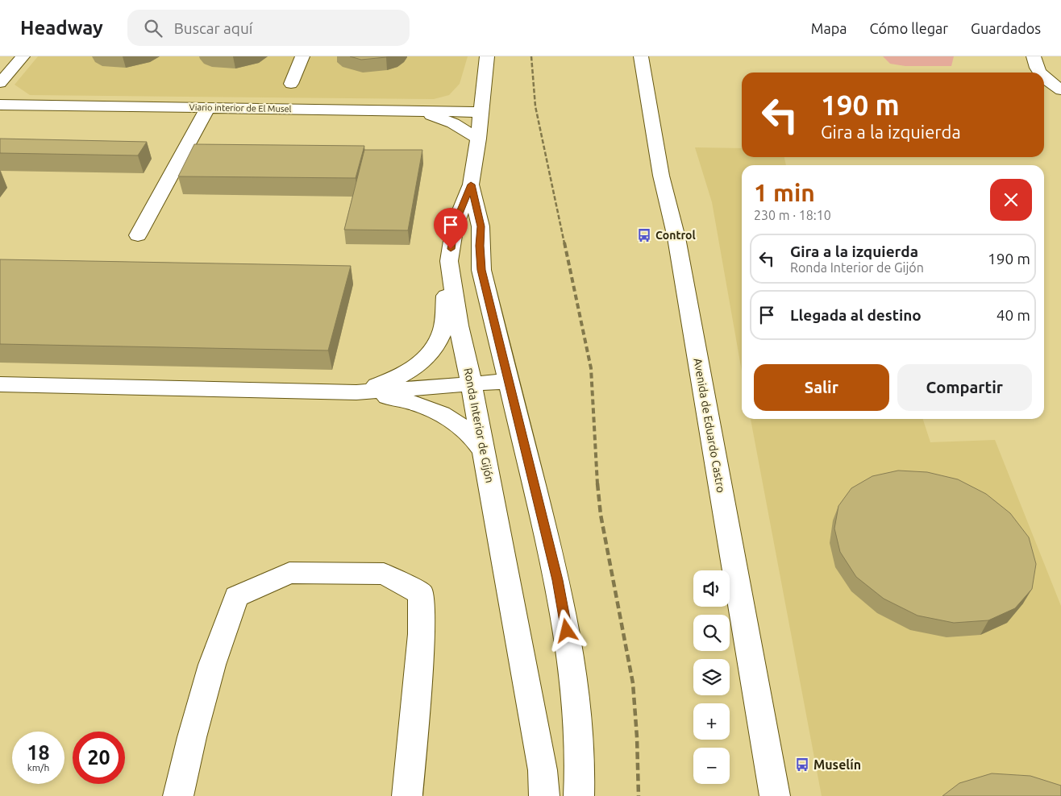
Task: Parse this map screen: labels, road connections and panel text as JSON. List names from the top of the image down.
{
  "streets": {
    "street": ["Viario interior de El Musel", "Ronda Interior de Gijón", "Avenida de Eduardo Castro"]
  },
  "crossings": [
    ["Viario interior de El Musel", "Ronda Interior de Gijón"]
  ],
  "places": {
    "bus stop": ["Control", "Muselín"]
  },
  "page": {
    "header": "Headway",
    "search": "Buscar aquí",
    "nav": ["Mapa", "Cómo llegar", "Guardados"],
    "turn": ["190 m", "Gira a la izquierda"],
    "heading": ["1 min", "230 m · 18:10"],
    "list": [
      {
        "name": "Gira a la izquierda",
        "note": "Ronda Interior de Gijón",
        "value": "190 m"
      },
      {
        "name": "Llegada al destino",
        "value": "40 m"
      }
    ],
    "buttons": ["Salir", "Compartir"],
    "map_buttons": ["+", "−"],
    "speed": "18 km/h",
    "limit": "20"
  }
}
